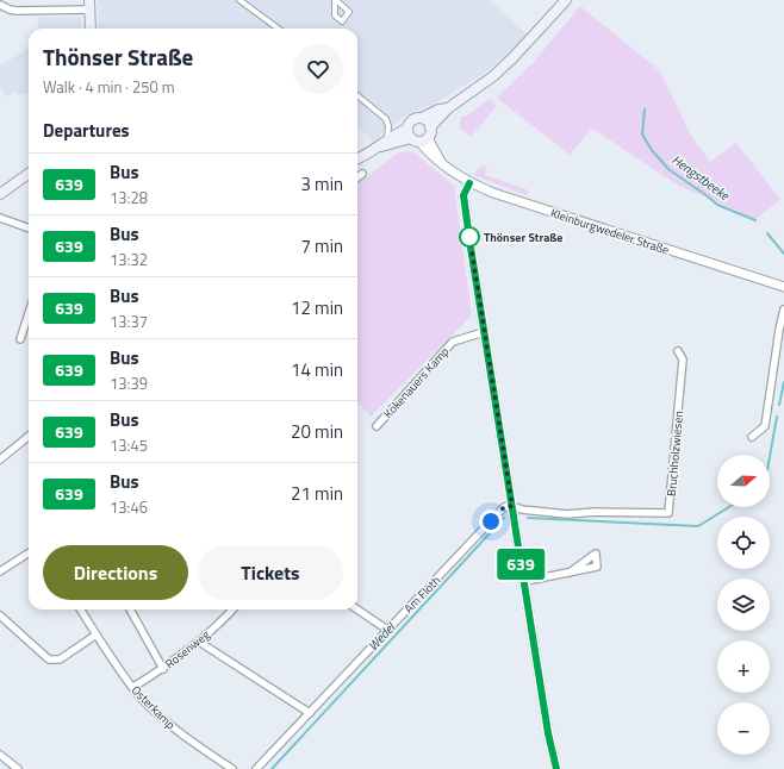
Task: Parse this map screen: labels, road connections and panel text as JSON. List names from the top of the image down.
{
  "streets": {
    "street": [
      "Kleinburgwedeler Straße",
      "Kokenauers Kamp",
      "Bruchholzwiesen",
      "Am Flöth",
      "Rosenweg",
      "Osterkamp"
    ]
  },
  "crossings": [
    ["Bruchholzwiesen", "Am Flöth"],
    ["Rosenweg", "Osterkamp"]
  ],
  "water": ["Hengstbeeke", "Wedel"],
  "places": ["Thönser Straße"],
  "lines": ["bus line 639"],
  "north": "right",
  "page": {
    "on_map": "639",
    "heading": [
      ["Thönser Straße", "Walk · 4 min · 250 m"],
      "Departures"
    ],
    "list": [
      {
        "mark": "639",
        "name": "Bus",
        "note": "13:28",
        "value": "3 min"
      },
      {
        "mark": "639",
        "name": "Bus",
        "note": "13:32",
        "value": "7 min"
      },
      {
        "mark": "639",
        "name": "Bus",
        "note": "13:37",
        "value": "12 min"
      },
      {
        "mark": "639",
        "name": "Bus",
        "note": "13:39",
        "value": "14 min"
      },
      {
        "mark": "639",
        "name": "Bus",
        "note": "13:45",
        "value": "20 min"
      },
      {
        "mark": "639",
        "name": "Bus",
        "note": "13:46",
        "value": "21 min"
      }
    ],
    "map_buttons": ["+", "−"],
    "buttons": ["Directions", "Tickets"]
  }
}
